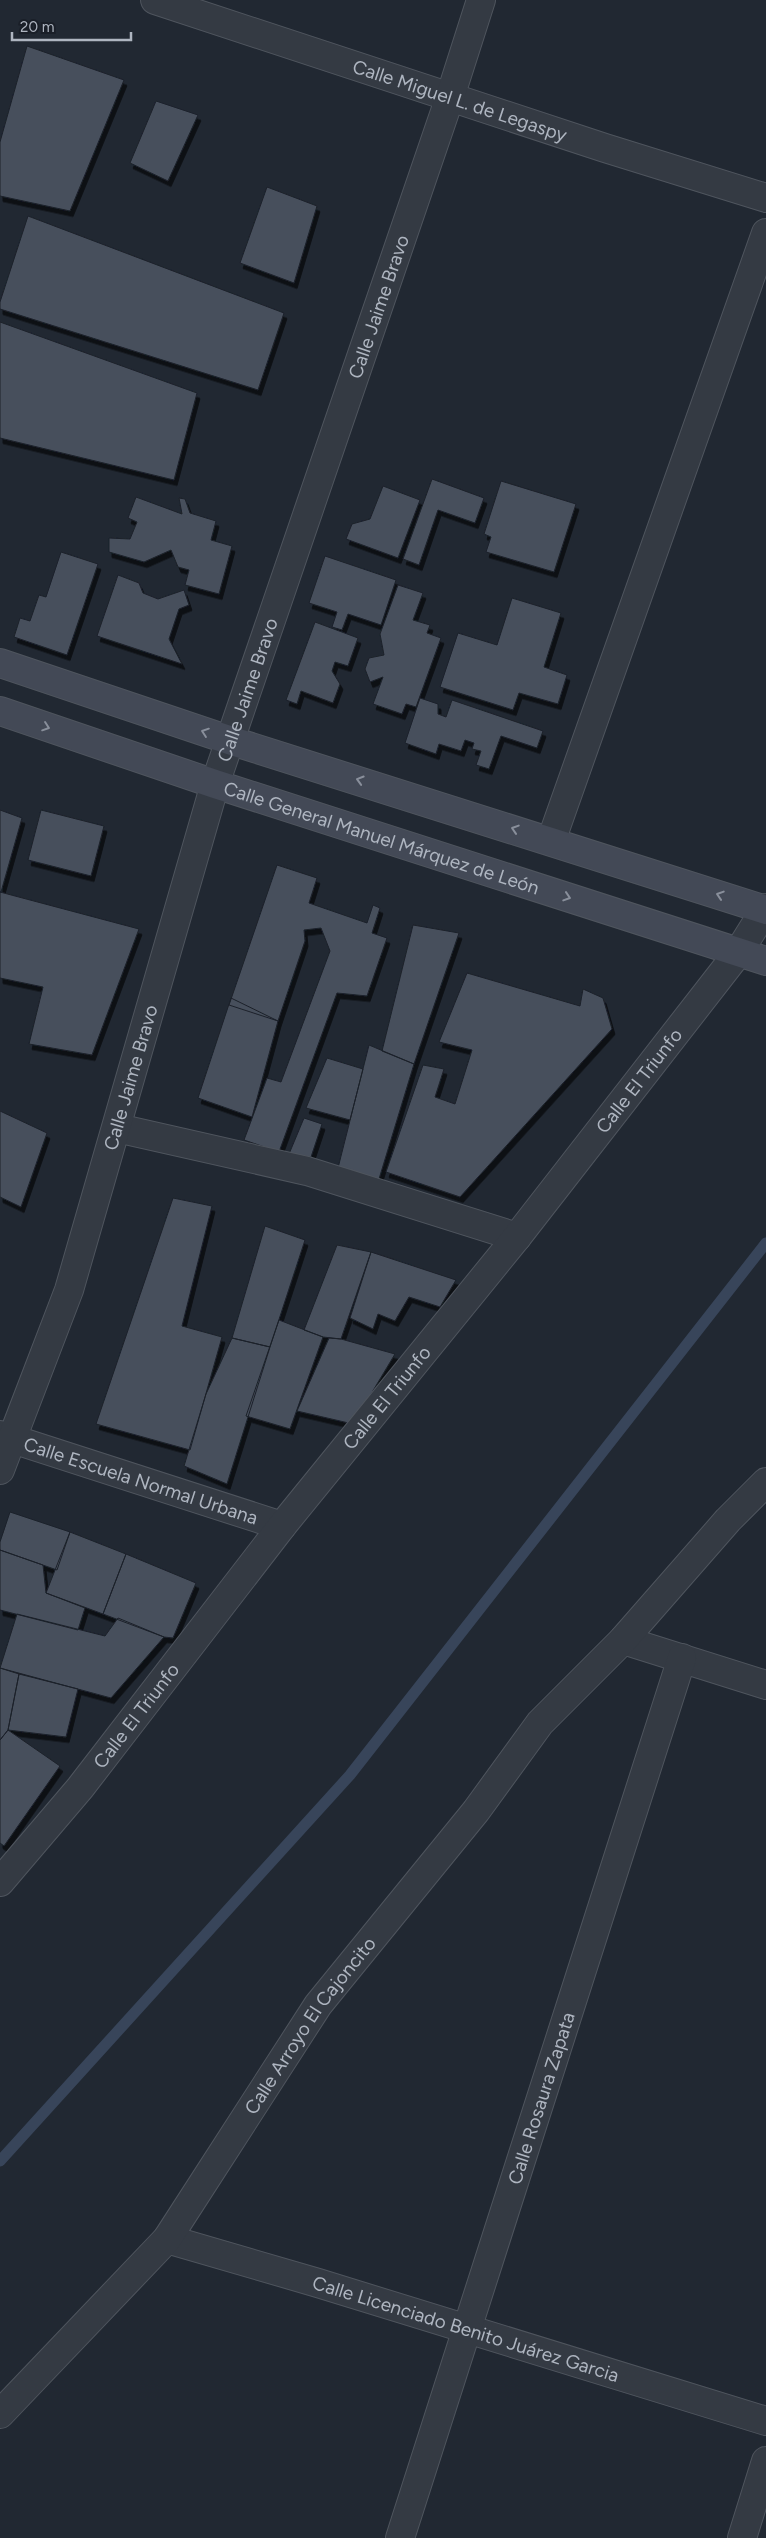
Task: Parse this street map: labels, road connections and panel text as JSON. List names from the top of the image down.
{
  "streets": {
    "street": [
      "Calle Miguel L. de Legaspy",
      "Calle Jaime Bravo",
      "Calle General Manuel Márquez de León",
      "Calle El Triunfo",
      "Calle Escuela Normal Urbana",
      "Calle Arroyo El Cajoncito",
      "Calle Rosaura Zapata",
      "Calle Licenciado Benito Juárez Garcia"
    ]
  },
  "crossings": [
    ["Calle Miguel L. de Legaspy", "Calle Jaime Bravo"],
    ["Calle Jaime Bravo", "Calle General Manuel Márquez de León"],
    ["Calle Jaime Bravo", "Calle Escuela Normal Urbana"],
    ["Calle General Manuel Márquez de León", "Calle El Triunfo"],
    ["Calle El Triunfo", "Calle Escuela Normal Urbana"],
    ["Calle Arroyo El Cajoncito", "Calle Licenciado Benito Juárez Garcia"],
    ["Calle Rosaura Zapata", "Calle Licenciado Benito Juárez Garcia"]
  ],
  "scale_bar": "20 m"
}
